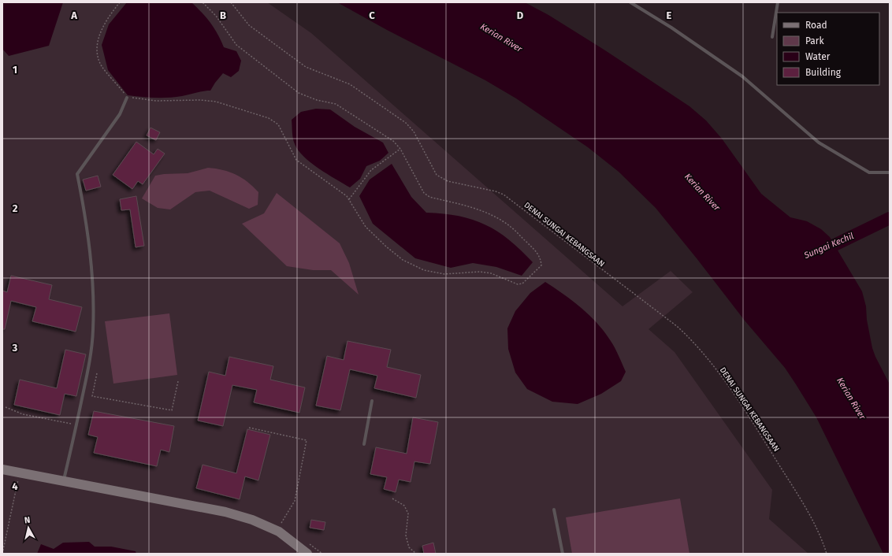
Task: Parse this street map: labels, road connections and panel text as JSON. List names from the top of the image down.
{
  "streets": {
    "path": ["DENAI SUNGAI KEBANGSAAN"]
  },
  "water": ["Kerian River", "Sungai Kechil"],
  "legend": [
    "Road",
    "Park",
    "Water",
    "Building"
  ],
  "north": "top",
  "grid": {
    "columns": [
      "A",
      "B",
      "C",
      "D",
      "E"
    ],
    "rows": [
      "1",
      "2",
      "3",
      "4"
    ]
  }
}
